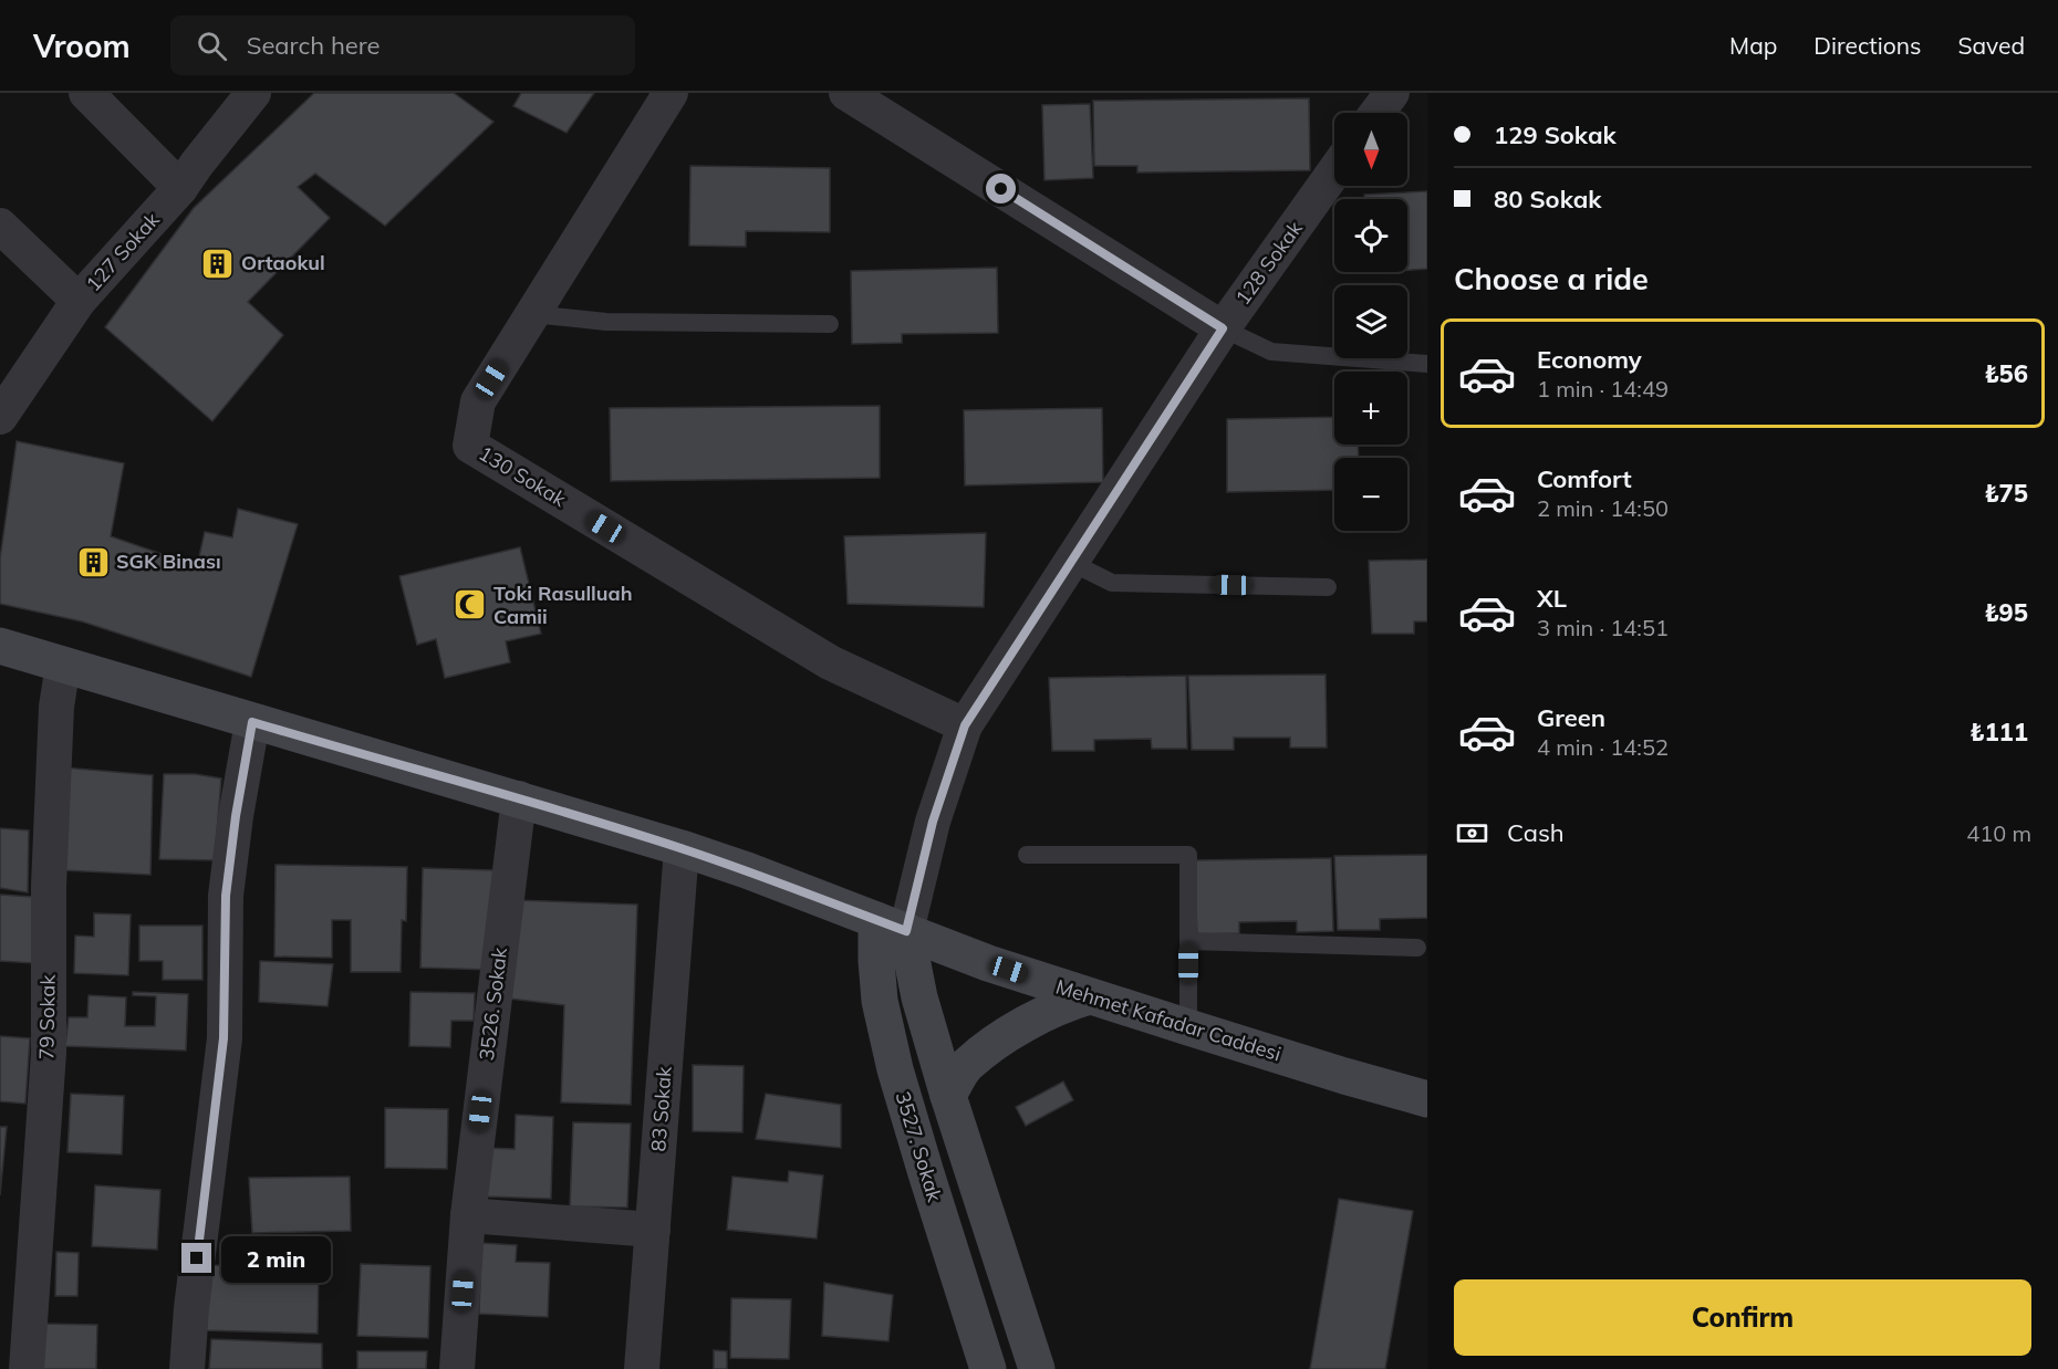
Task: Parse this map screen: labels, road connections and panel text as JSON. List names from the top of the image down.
{
  "streets": {
    "main road": ["Mehmet Kafadar Caddesi", "3527. Sokak"],
    "street": [
      "127 Sokak",
      "128 Sokak",
      "130 Sokak",
      "3526. Sokak",
      "79 Sokak",
      "83 Sokak"
    ]
  },
  "crossings": [
    ["128 Sokak", "130 Sokak"],
    ["128 Sokak", "Mehmet Kafadar Caddesi"],
    ["128 Sokak", "3527. Sokak"],
    ["3526. Sokak", "Mehmet Kafadar Caddesi"],
    ["79 Sokak", "Mehmet Kafadar Caddesi"],
    ["Mehmet Kafadar Caddesi", "83 Sokak"],
    ["Mehmet Kafadar Caddesi", "3527. Sokak"]
  ],
  "places": {
    "building": ["Ortaokul", "SGK Binası"],
    "mosque": ["Toki Rasulluah Camii"]
  },
  "north": "bottom",
  "page": {
    "header": "Vroom",
    "search": "Search here",
    "nav": ["Map", "Directions", "Saved"],
    "banner": ["129 Sokak", "80 Sokak"],
    "map_buttons": ["+", "−"],
    "heading": "Choose a ride",
    "list": [
      {
        "name": "Economy",
        "note": "1 min · 14:49",
        "value": "₺56"
      },
      {
        "name": "Comfort",
        "note": "2 min · 14:50",
        "value": "₺75"
      },
      {
        "name": "XL",
        "note": "3 min · 14:51",
        "value": "₺95"
      },
      {
        "name": "Green",
        "note": "4 min · 14:52",
        "value": "₺111"
      }
    ],
    "pay": ["Cash", "410 m"],
    "bubble": "2 min",
    "buttons": "Confirm"
  }
}
